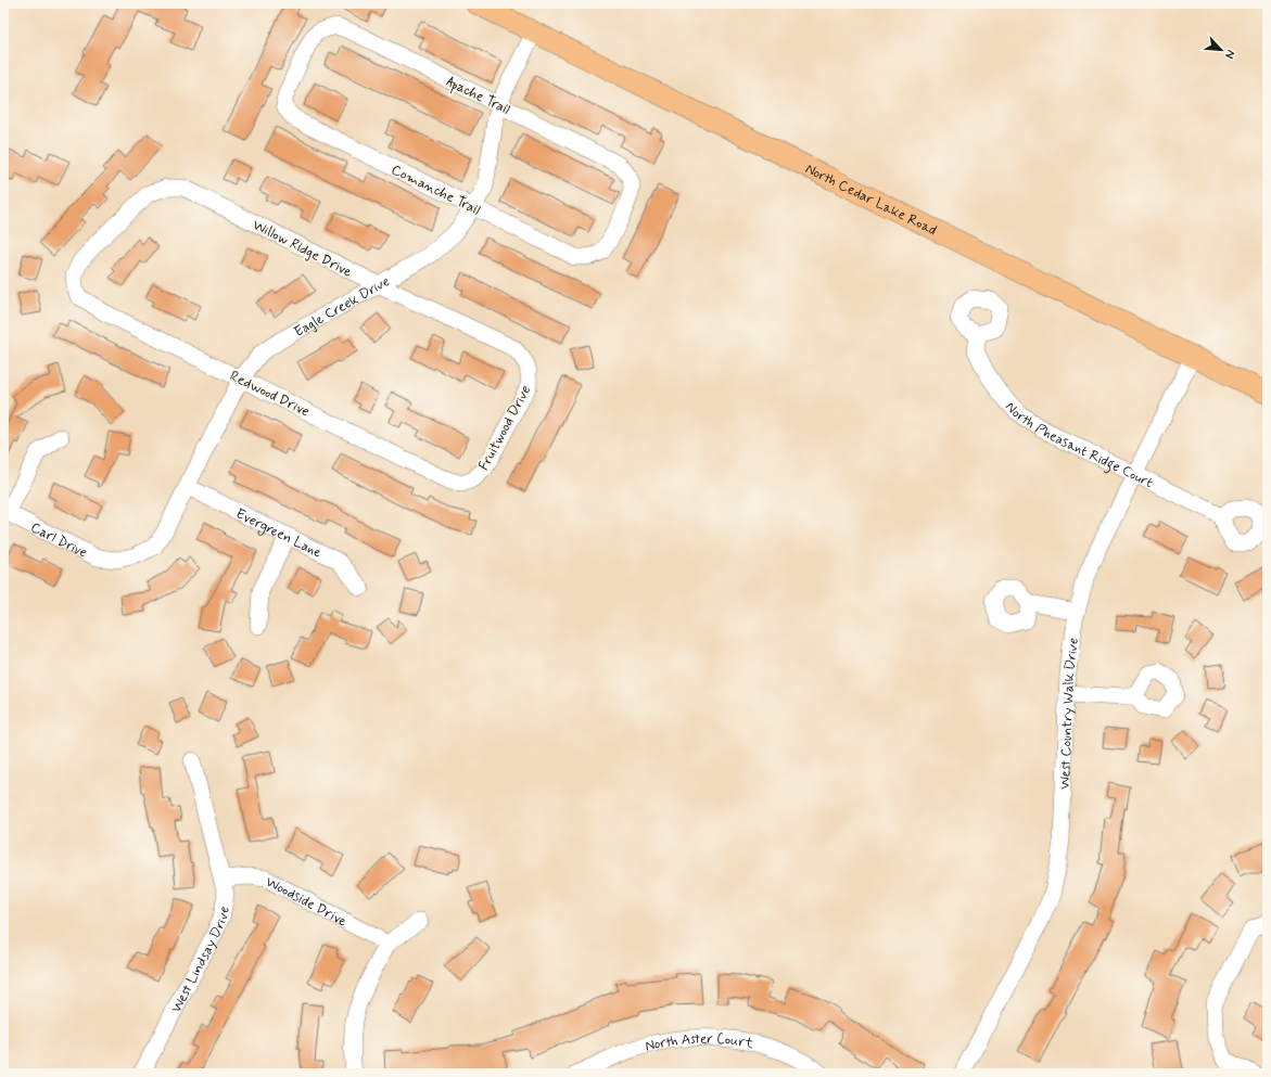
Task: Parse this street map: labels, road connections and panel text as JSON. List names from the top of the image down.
{
  "streets": {
    "main road": ["North Cedar Lake Road"],
    "street": [
      "Apache Trail",
      "Comanche Trail",
      "Willow Ridge Drive",
      "Eagle Creek Drive",
      "Redwood Drive",
      "Fruitwood Drive",
      "North Pheasant Ridge Court",
      "Evergreen Lane",
      "Carl Drive",
      "West Country Walk Drive",
      "Woodside Drive",
      "West Lindsay Drive",
      "North Aster Court"
    ]
  },
  "crossings": [
    ["Apache Trail", "Comanche Trail"],
    ["Apache Trail", "Eagle Creek Drive"],
    ["Comanche Trail", "Eagle Creek Drive"],
    ["North Cedar Lake Road", "Eagle Creek Drive"],
    ["North Cedar Lake Road", "West Country Walk Drive"],
    ["Willow Ridge Drive", "Eagle Creek Drive"],
    ["Willow Ridge Drive", "Redwood Drive"],
    ["Willow Ridge Drive", "Fruitwood Drive"],
    ["Eagle Creek Drive", "Redwood Drive"],
    ["Eagle Creek Drive", "Evergreen Lane"],
    ["Eagle Creek Drive", "Carl Drive"],
    ["Redwood Drive", "Fruitwood Drive"],
    ["North Pheasant Ridge Court", "West Country Walk Drive"],
    ["Woodside Drive", "West Lindsay Drive"]
  ],
  "north": "bottom right"
}
